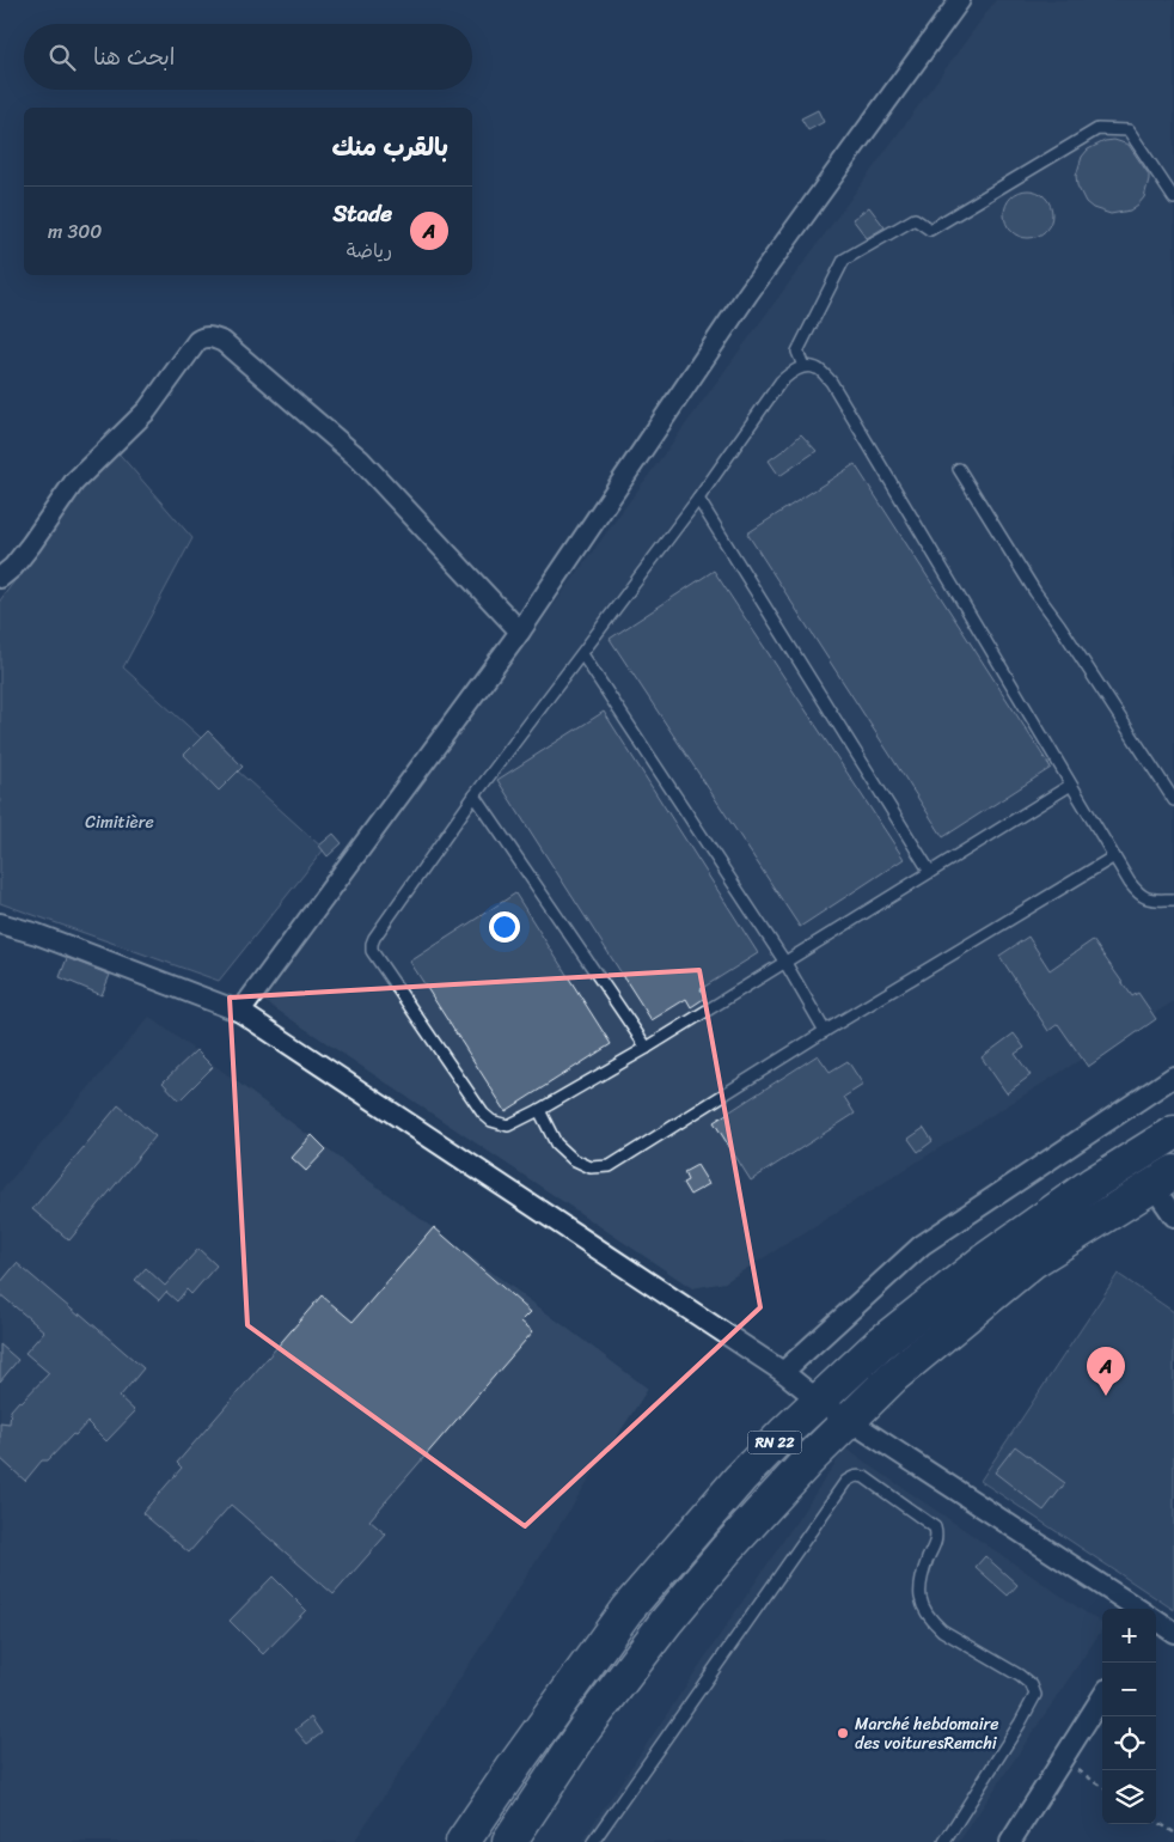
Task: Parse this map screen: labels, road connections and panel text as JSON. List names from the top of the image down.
{
  "streets": {
    "highway": ["RN 22"]
  },
  "parks": ["Cimitière"],
  "places": ["Marché hebdomaire des voituresRemchi"],
  "page": {
    "search": "ابحث هنا",
    "heading": "بالقرب منك",
    "list": [
      {
        "mark": "A",
        "name": "Stade",
        "note": "رياضة",
        "value": "300 m"
      }
    ],
    "pins": "A",
    "map_buttons": ["+", "−"]
  }
}
